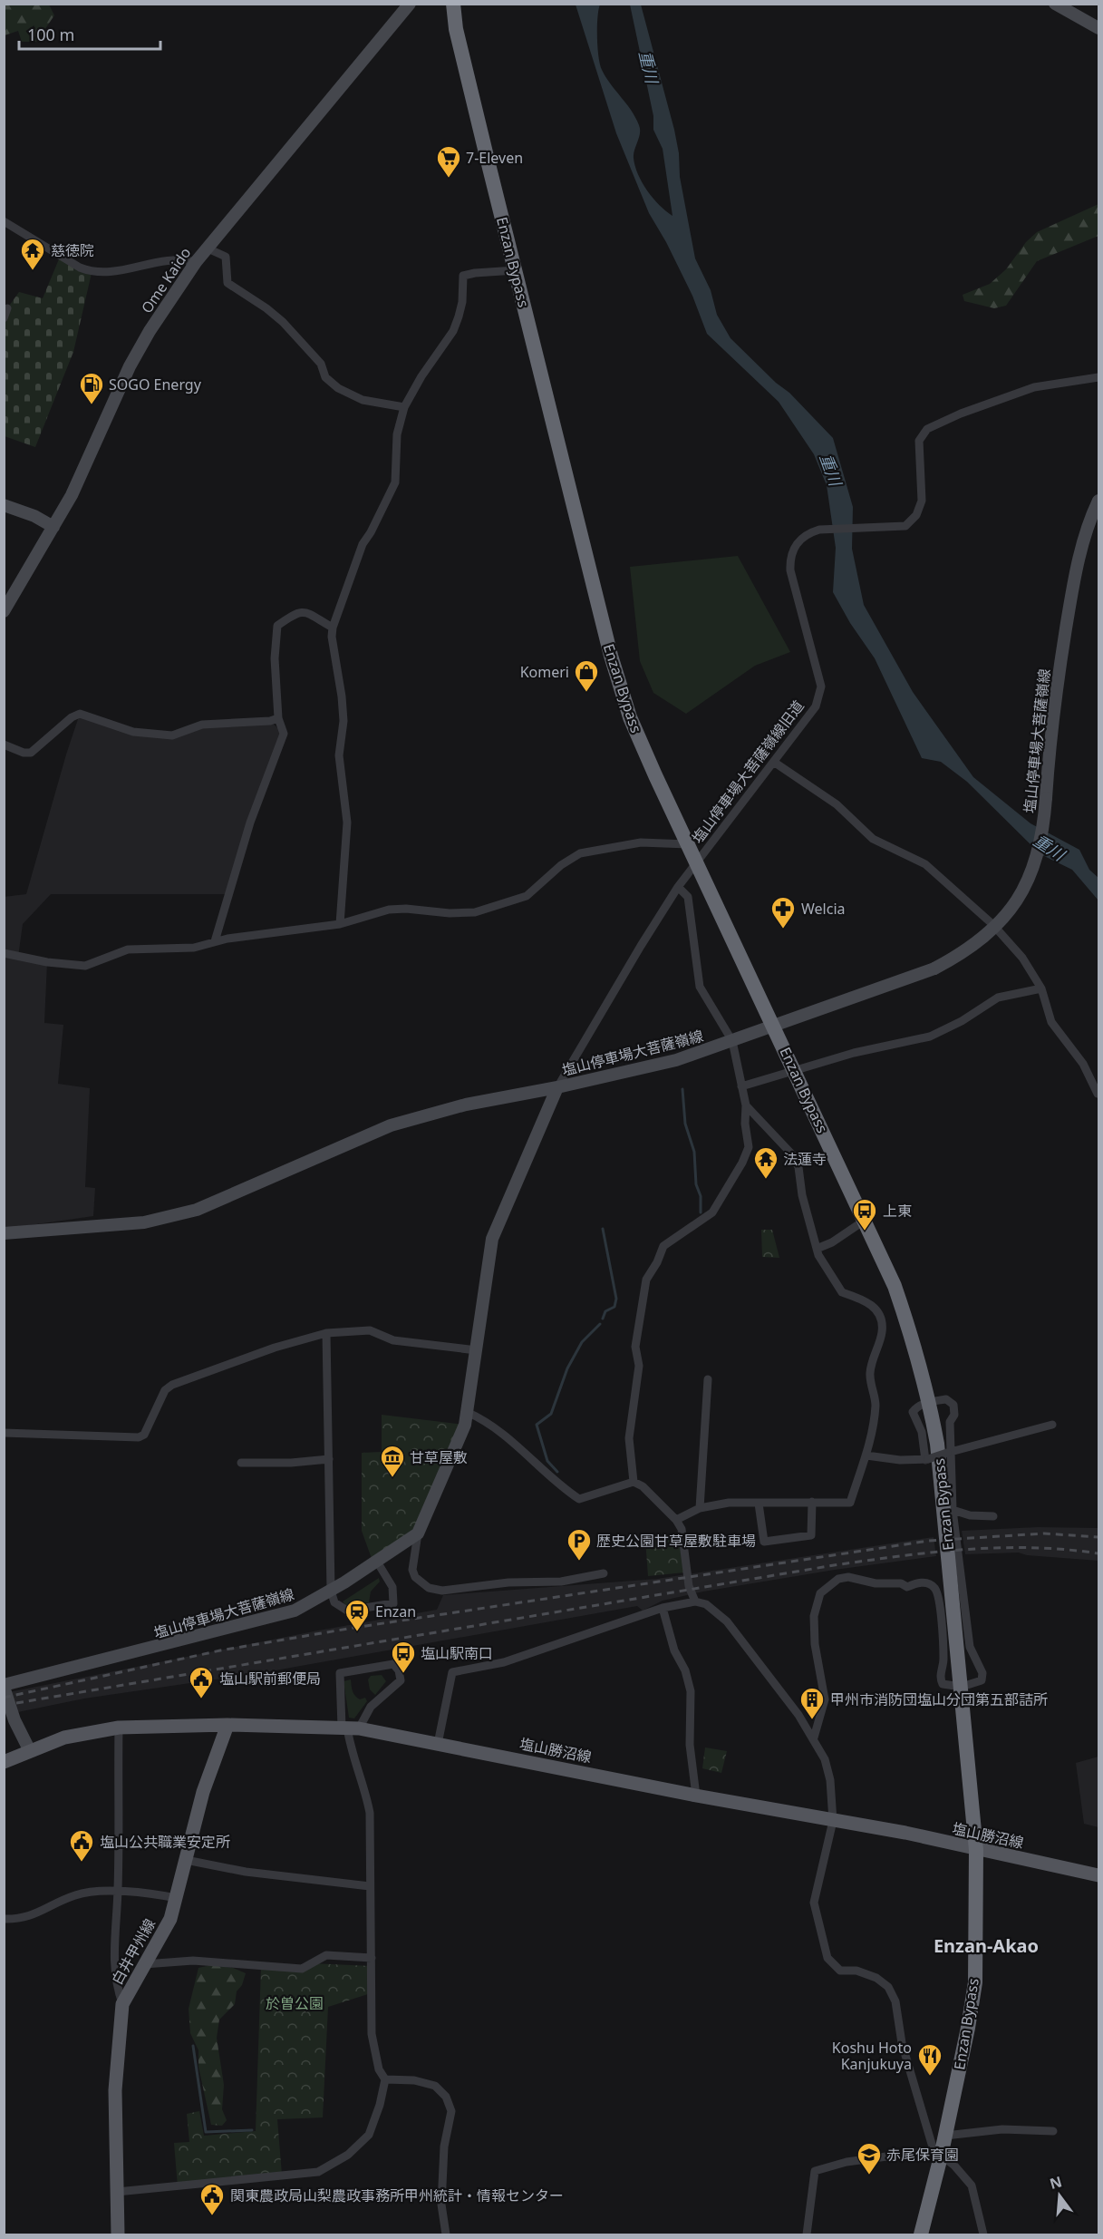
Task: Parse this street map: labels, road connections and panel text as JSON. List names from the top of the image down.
{
  "streets": {
    "highway": ["Enzan Bypass"],
    "main road": [
      "Ome Kaido",
      "塩山停車場大菩薩嶺線",
      "塩山勝沼線",
      "白井甲州線"
    ],
    "street": ["塩山停車場大菩薩嶺線旧道"]
  },
  "crossings": [
    ["Enzan Bypass", "塩山停車場大菩薩嶺線"],
    ["Enzan Bypass", "塩山停車場大菩薩嶺線旧道"],
    ["Enzan Bypass", "塩山勝沼線"],
    ["塩山停車場大菩薩嶺線", "塩山停車場大菩薩嶺線旧道"],
    ["塩山停車場大菩薩嶺線", "塩山勝沼線"],
    ["塩山勝沼線", "白井甲州線"]
  ],
  "districts": ["Enzan-Akao"],
  "water": ["重川"],
  "parks": ["於曽公園"],
  "places": {
    "supermarket": ["7-Eleven"],
    "temple": ["慈徳院", "法蓮寺"],
    "fuel station": ["SOGO Energy"],
    "shop": ["Komeri"],
    "pharmacy": ["Welcia"],
    "bus stop": ["上東", "塩山駅南口"],
    "museum": ["甘草屋敷"],
    "parking": ["歴史公園甘草屋敷駐車場"],
    "station": ["Enzan"],
    "public building": ["塩山駅前郵便局", "塩山公共職業安定所", "関東農政局山梨農政事務所甲州統計・情報センター"],
    "building": ["甲州市消防団塩山分団第五部詰所"],
    "restaurant": ["Koshu Hoto Kanjukuya"],
    "school or university": ["赤尾保育園"]
  },
  "scale_bar": "100 m",
  "north": "top"
}
